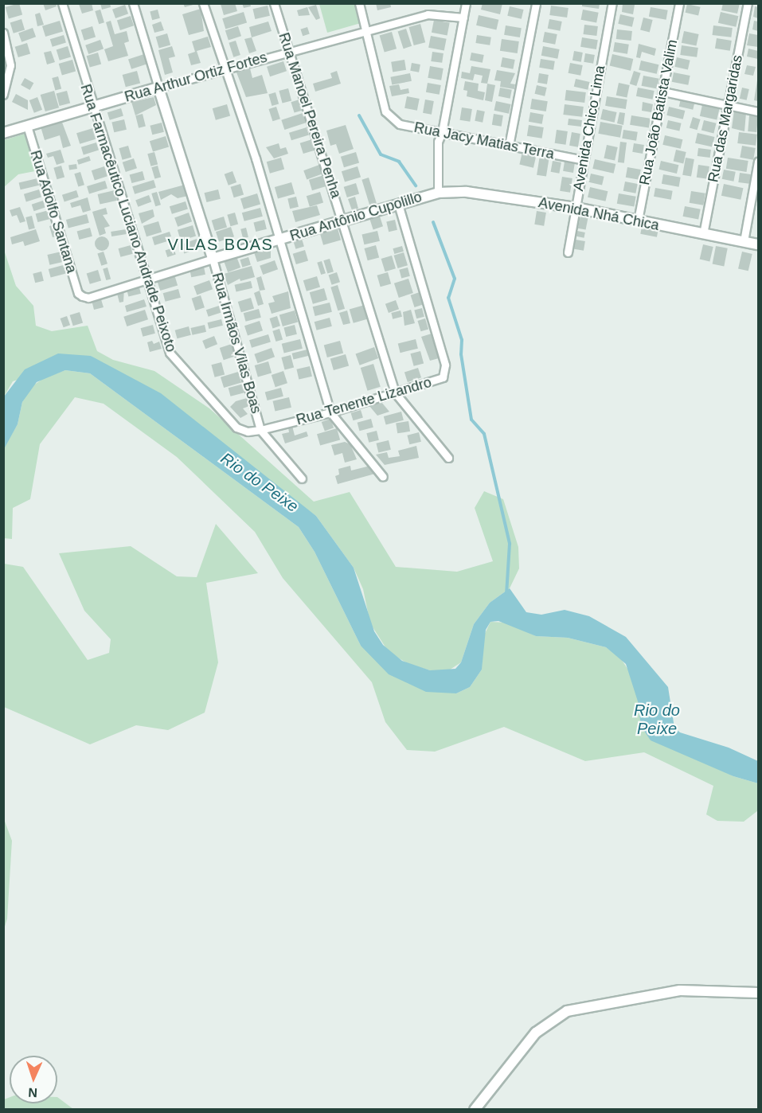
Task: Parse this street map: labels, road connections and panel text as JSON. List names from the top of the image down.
{
  "streets": {
    "street": [
      "Rua Arthur Ortiz Fortes",
      "Rua João Batista Valim",
      "Rua Manoel Pereira Penha",
      "Rua das Margaridas",
      "Avenida Chico Lima",
      "Rua Jacy Matias Terra",
      "Rua Adolfo Santana",
      "Avenida Nhá Chica",
      "Rua Antônio Cupolillo",
      "Rua Farmacêutico Luciano Andrade Peixoto",
      "Rua Irmãos Vilas Boas",
      "Rua Tenente Lizandro"
    ]
  },
  "crossings": [
    ["Rua Arthur Ortiz Fortes", "Rua Manoel Pereira Penha"],
    ["Rua Arthur Ortiz Fortes", "Rua Jacy Matias Terra"],
    ["Rua Arthur Ortiz Fortes", "Rua Adolfo Santana"],
    ["Rua Arthur Ortiz Fortes", "Rua Farmacêutico Luciano Andrade Peixoto"],
    ["Rua Arthur Ortiz Fortes", "Rua Irmãos Vilas Boas"],
    ["Rua João Batista Valim", "Avenida Nhá Chica"],
    ["Rua Manoel Pereira Penha", "Rua Antônio Cupolillo"],
    ["Rua Manoel Pereira Penha", "Rua Tenente Lizandro"],
    ["Rua das Margaridas", "Avenida Nhá Chica"],
    ["Avenida Chico Lima", "Rua Jacy Matias Terra"],
    ["Avenida Chico Lima", "Avenida Nhá Chica"],
    ["Rua Adolfo Santana", "Rua Antônio Cupolillo"],
    ["Avenida Nhá Chica", "Rua Antônio Cupolillo"],
    ["Rua Antônio Cupolillo", "Rua Farmacêutico Luciano Andrade Peixoto"],
    ["Rua Antônio Cupolillo", "Rua Irmãos Vilas Boas"],
    ["Rua Antônio Cupolillo", "Rua Tenente Lizandro"],
    ["Rua Farmacêutico Luciano Andrade Peixoto", "Rua Tenente Lizandro"],
    ["Rua Irmãos Vilas Boas", "Rua Tenente Lizandro"]
  ],
  "districts": ["VILAS BOAS"],
  "water": ["Rio do Peixe"],
  "north": "bottom"
}
